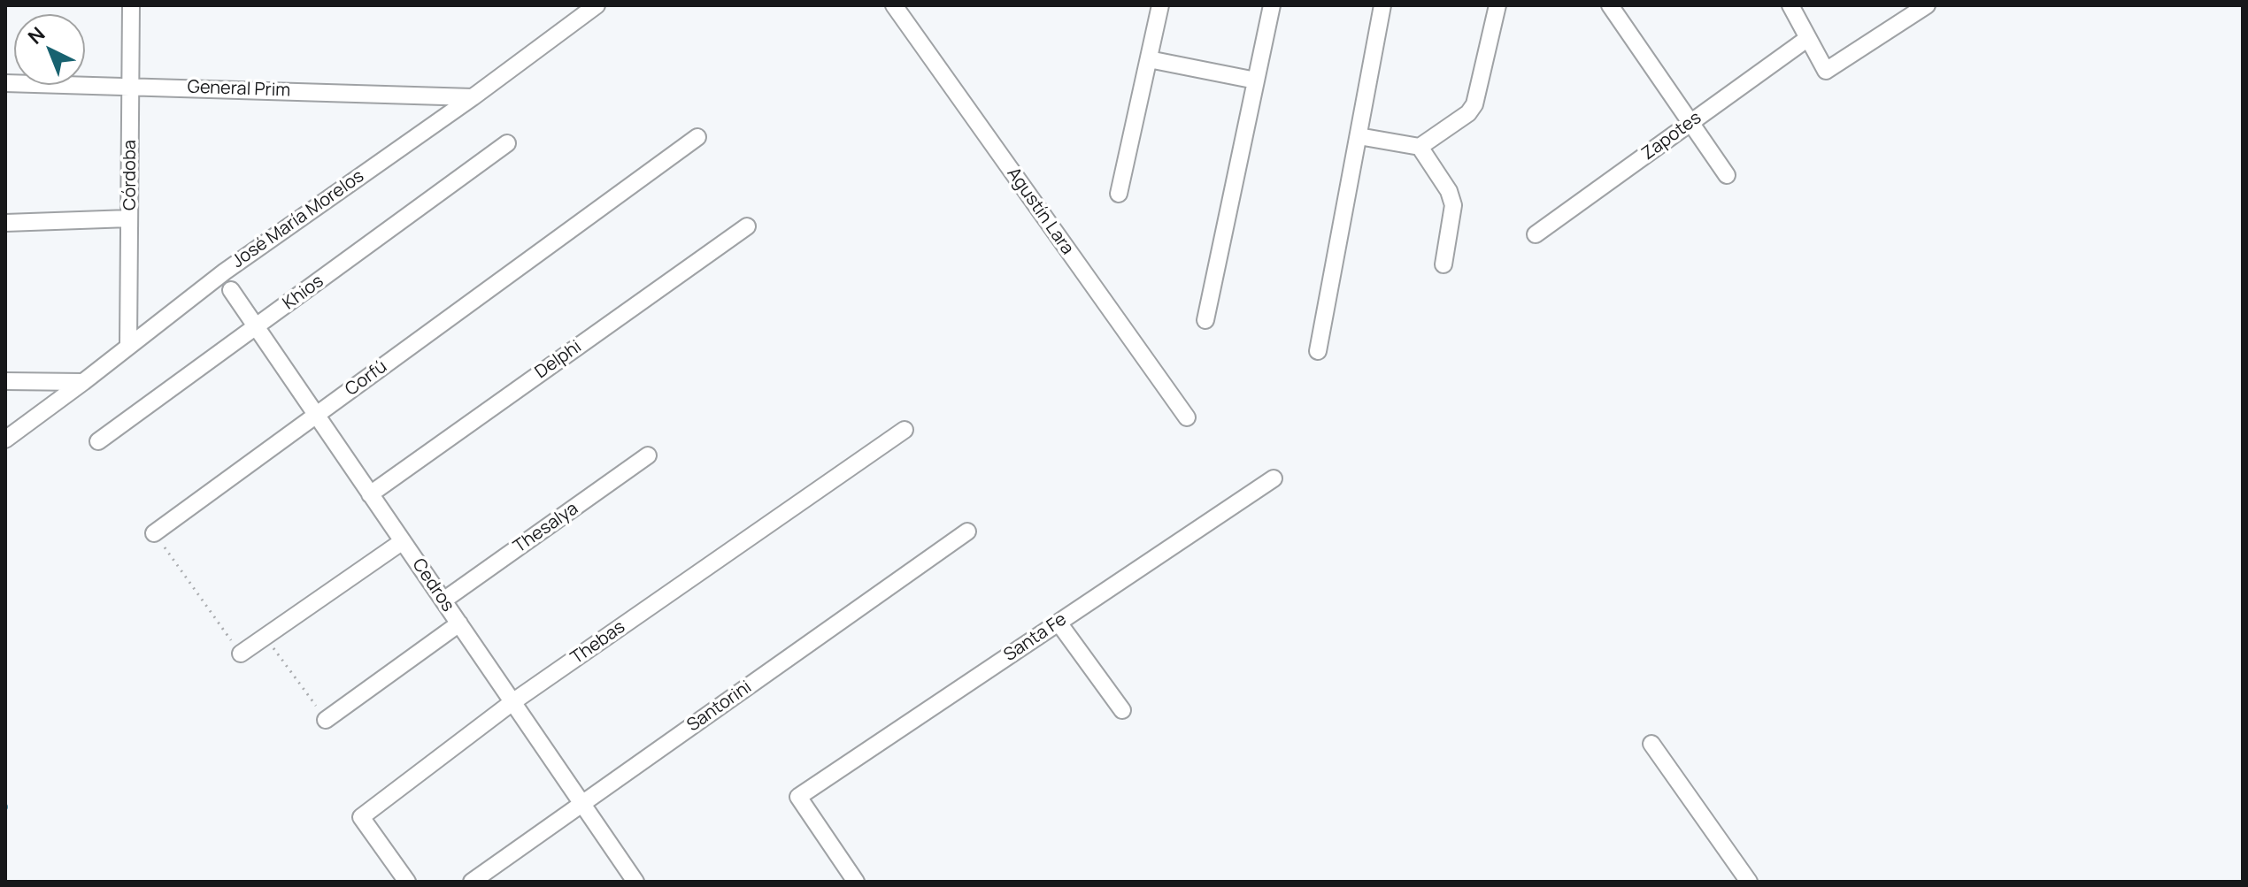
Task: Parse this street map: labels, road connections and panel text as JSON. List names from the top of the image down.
{
  "streets": {
    "street": [
      "General Prim",
      "Zapotes",
      "Córdoba",
      "Agustín Lara",
      "José María Morelos",
      "Khios",
      "Delphi",
      "Corfú",
      "Thesalya",
      "Cedros",
      "Santa Fe",
      "Thebas",
      "Santorini"
    ]
  },
  "crossings": [
    ["General Prim", "Córdoba"],
    ["General Prim", "José María Morelos"],
    ["Córdoba", "José María Morelos"],
    ["Khios", "Cedros"],
    ["Delphi", "Cedros"],
    ["Corfú", "Cedros"],
    ["Thesalya", "Cedros"],
    ["Cedros", "Thebas"],
    ["Cedros", "Santorini"]
  ],
  "north": "top left"
}
